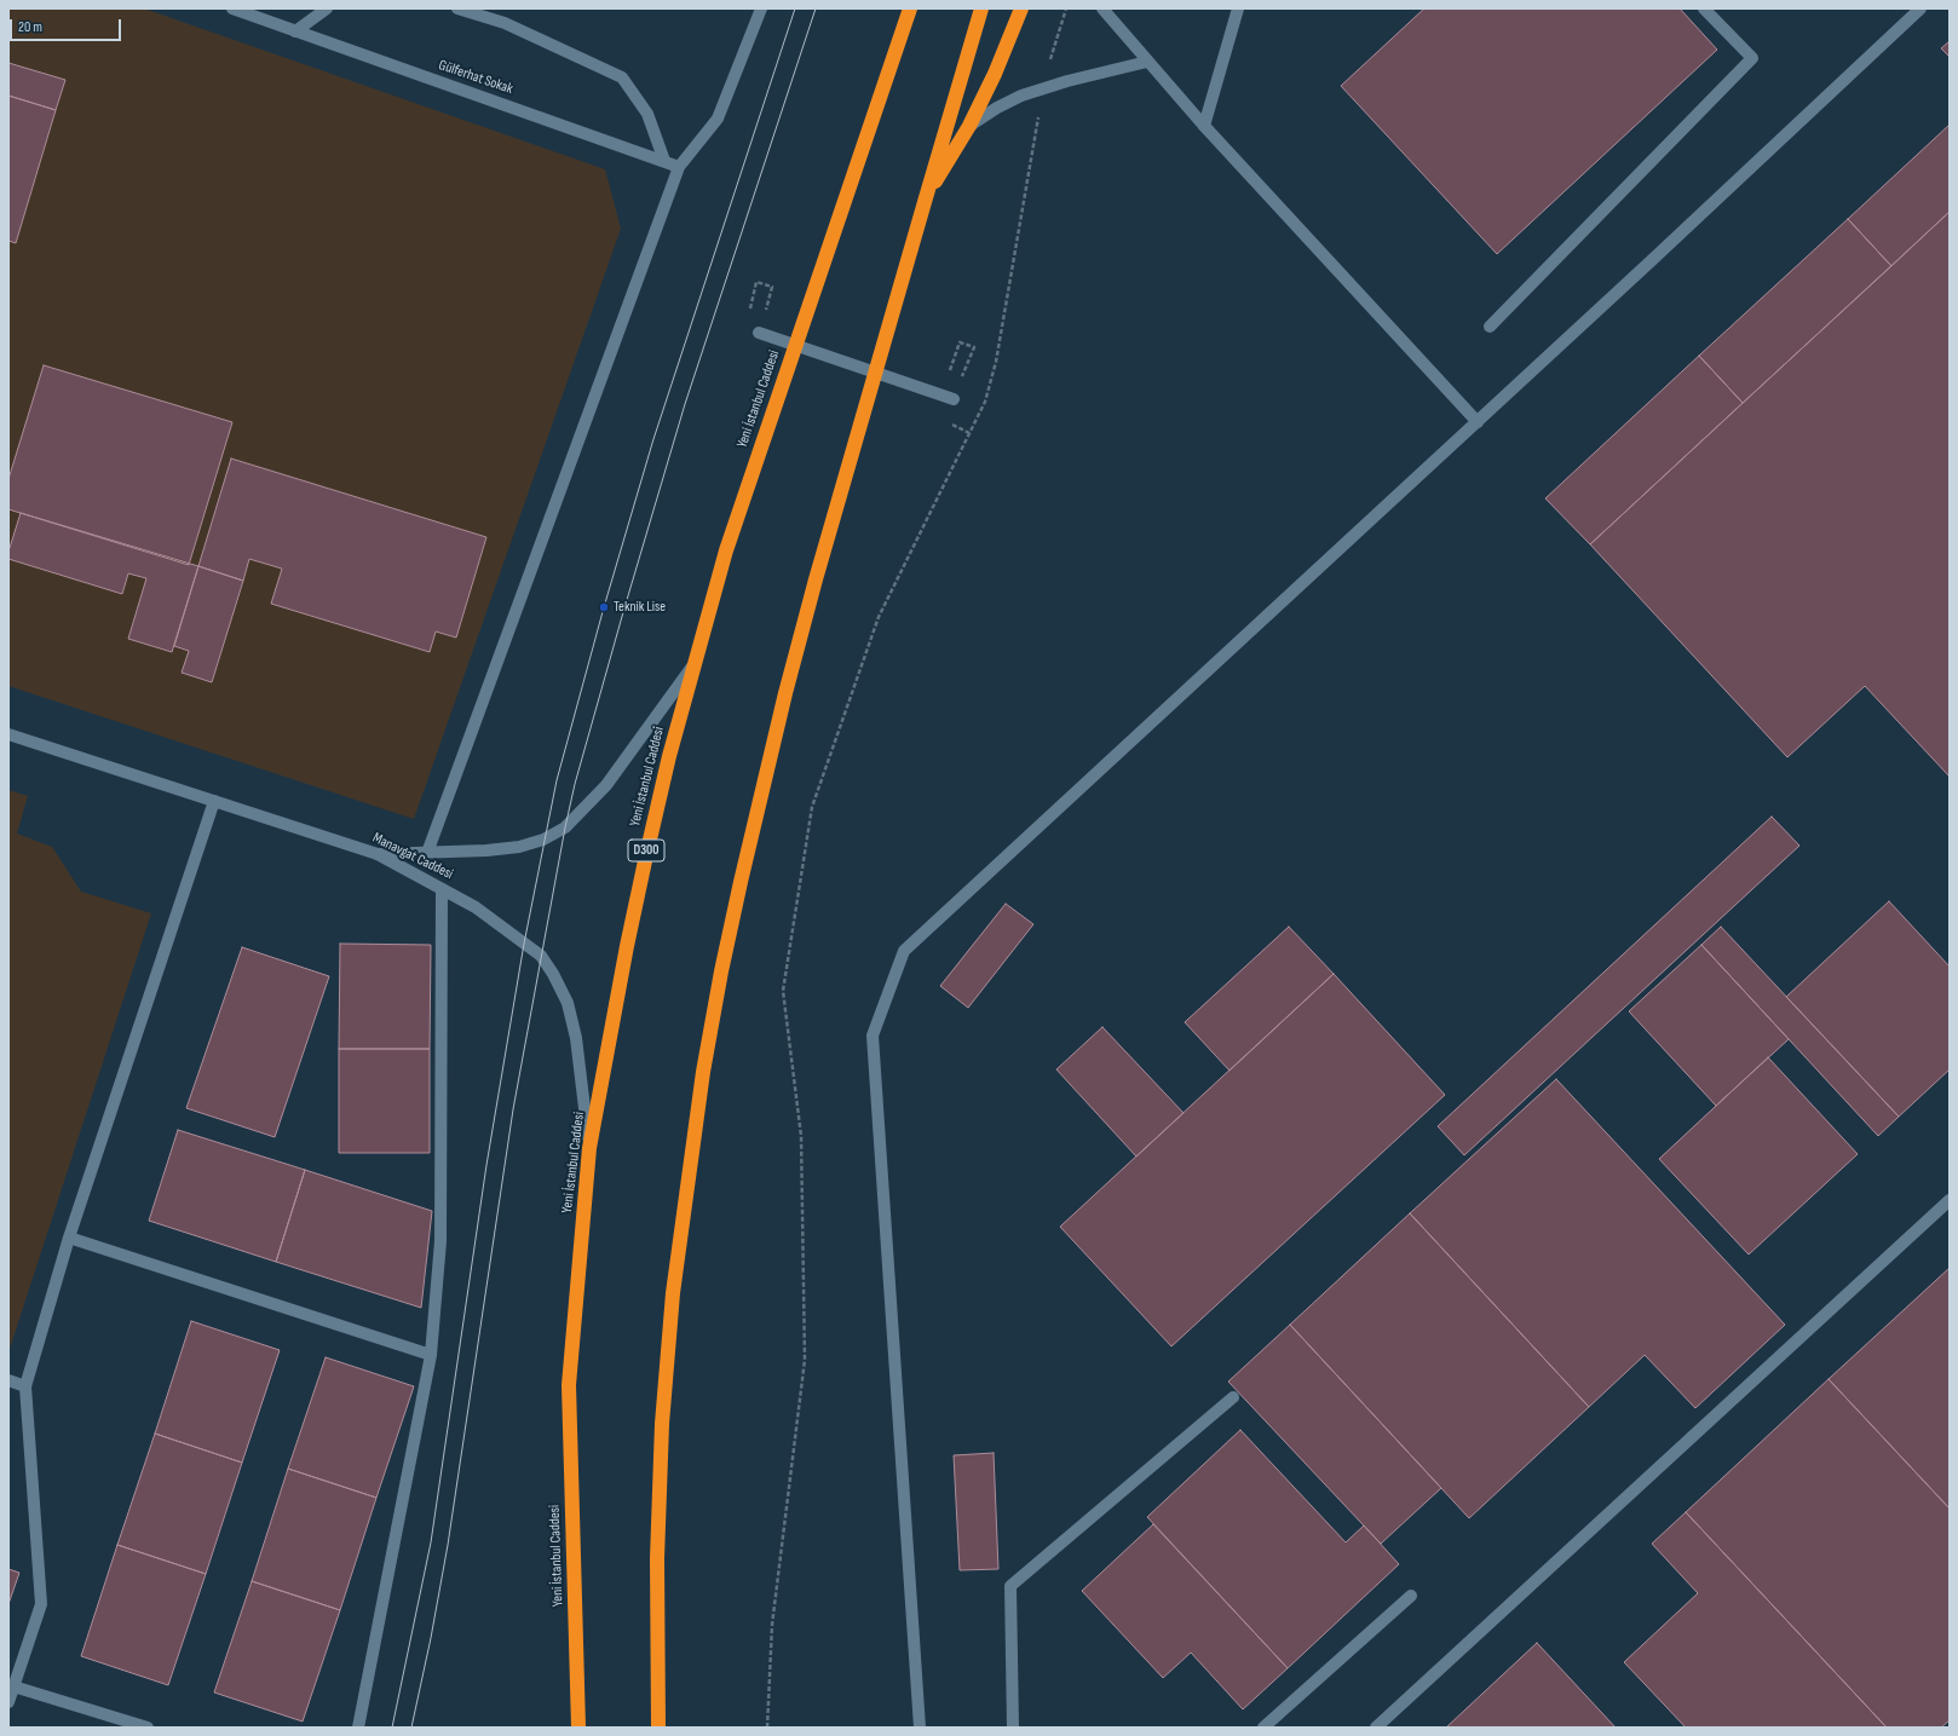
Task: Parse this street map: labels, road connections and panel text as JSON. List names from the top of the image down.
{
  "streets": {
    "highway": ["Yeni İstanbul Caddesi", "D300"],
    "street": ["Gülferhat Sokak", "Manavgat Caddesi"]
  },
  "crossings": [
    ["Yeni İstanbul Caddesi", "Manavgat Caddesi"]
  ],
  "places": ["Teknik Lise"],
  "scale_bar": "20 m"
}
